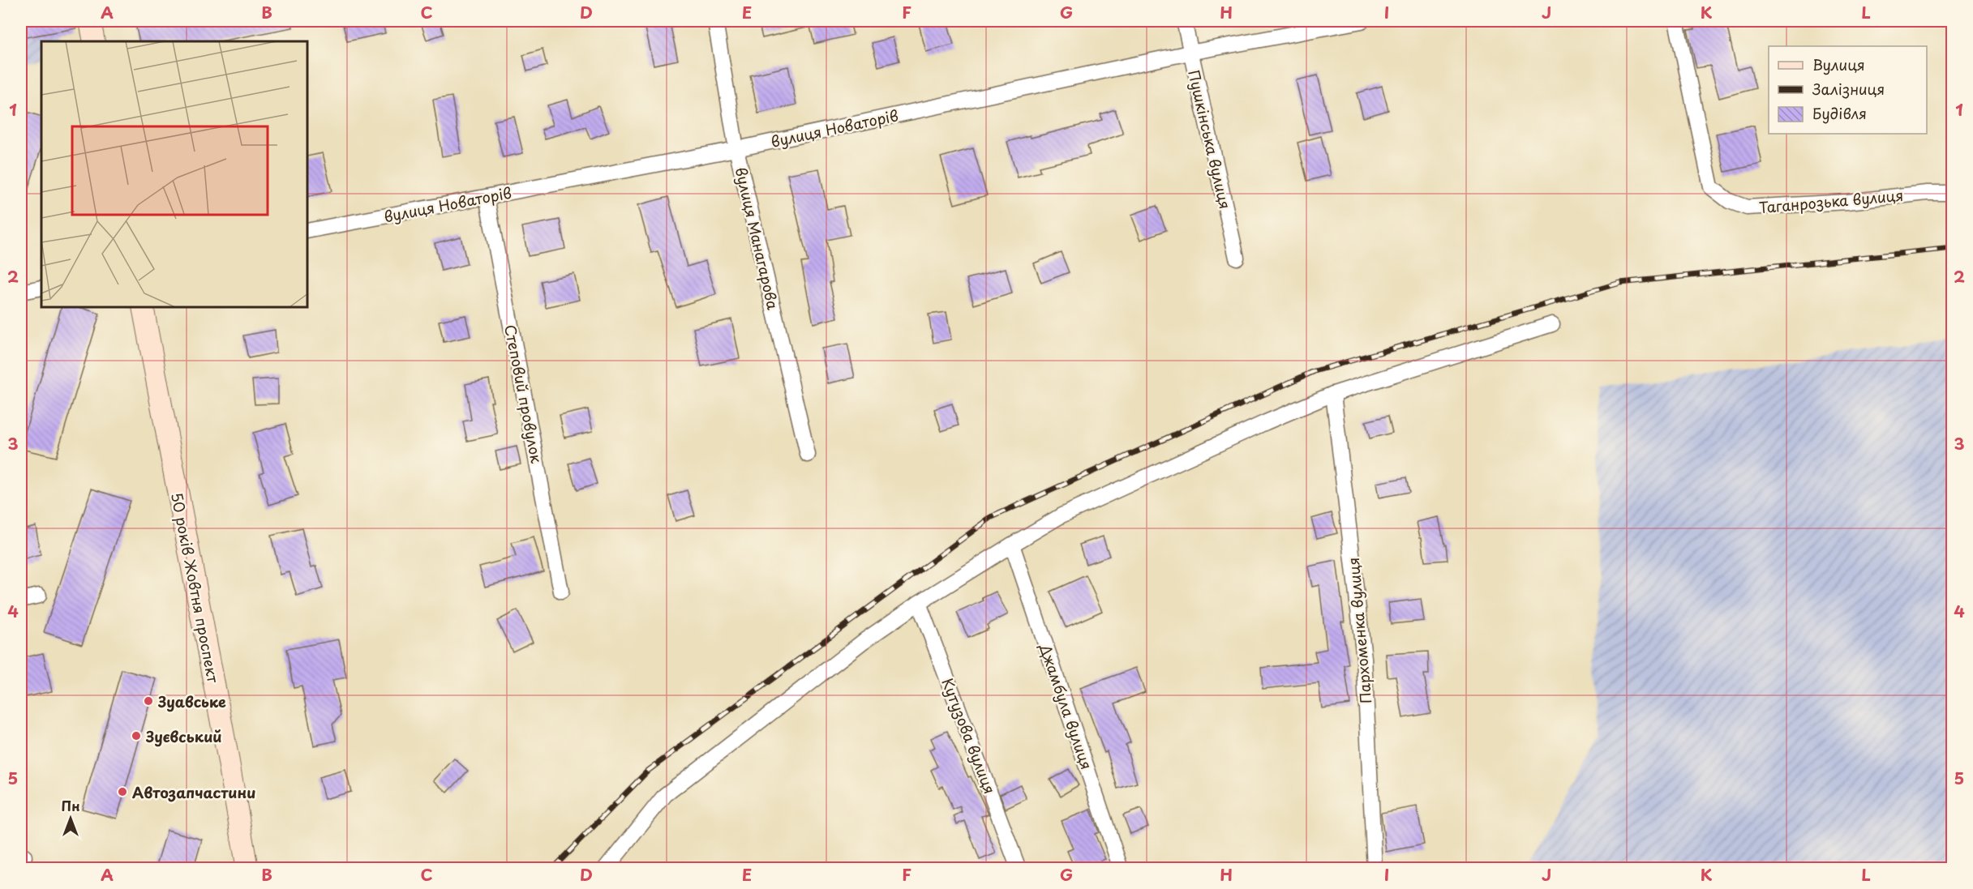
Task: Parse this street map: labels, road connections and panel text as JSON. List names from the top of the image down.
{
  "streets": {
    "street": [
      "вулиця Новаторів",
      "Пушкінська вулиця",
      "Таганрозька вулиця",
      "вулиця Манагарова",
      "Степовий провулок",
      "50 років Жовтня проспект",
      "Пархоменка вулиця",
      "Джамбула вулиця",
      "Кутузова вулиця"
    ]
  },
  "crossings": [
    ["вулиця Новаторів", "Пушкінська вулиця"],
    ["вулиця Новаторів", "вулиця Манагарова"],
    ["вулиця Новаторів", "Степовий провулок"]
  ],
  "places": ["Зуавське", "Зуєвський", "Автозапчастини"],
  "legend": ["Вулиця", "Залізниця", "Будівля"],
  "north": "top",
  "grid": {
    "columns": [
      "A",
      "B",
      "C",
      "D",
      "E",
      "F",
      "G",
      "H",
      "I",
      "J",
      "K",
      "L"
    ],
    "rows": [
      "1",
      "2",
      "3",
      "4",
      "5"
    ]
  }
}
